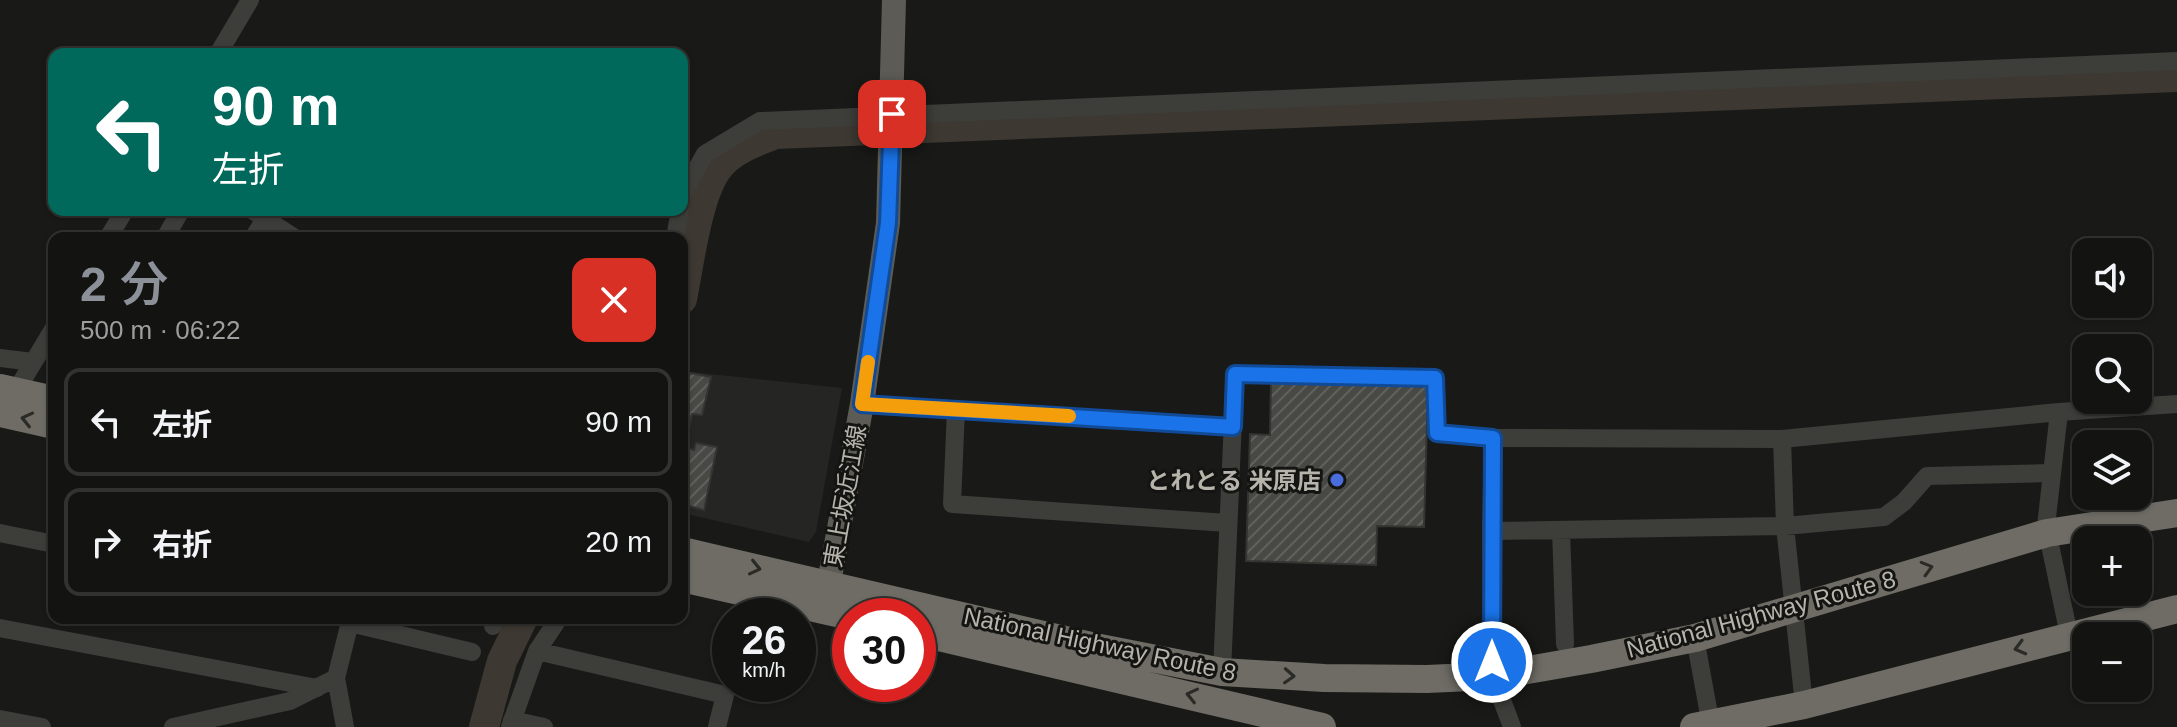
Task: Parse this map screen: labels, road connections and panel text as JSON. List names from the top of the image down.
{
  "streets": {
    "highway": ["National Highway Route 8"],
    "main road": ["東上坂近江線"]
  },
  "places": ["とれとる 米原店"],
  "page": {
    "turn": ["90 m", "左折"],
    "heading": ["2 分", "500 m · 06:22"],
    "map_buttons": ["+", "−"],
    "list": [
      {
        "name": "左折",
        "value": "90 m"
      },
      {
        "name": "右折",
        "value": "20 m"
      }
    ],
    "speed": "26 km/h",
    "limit": "30"
  }
}
